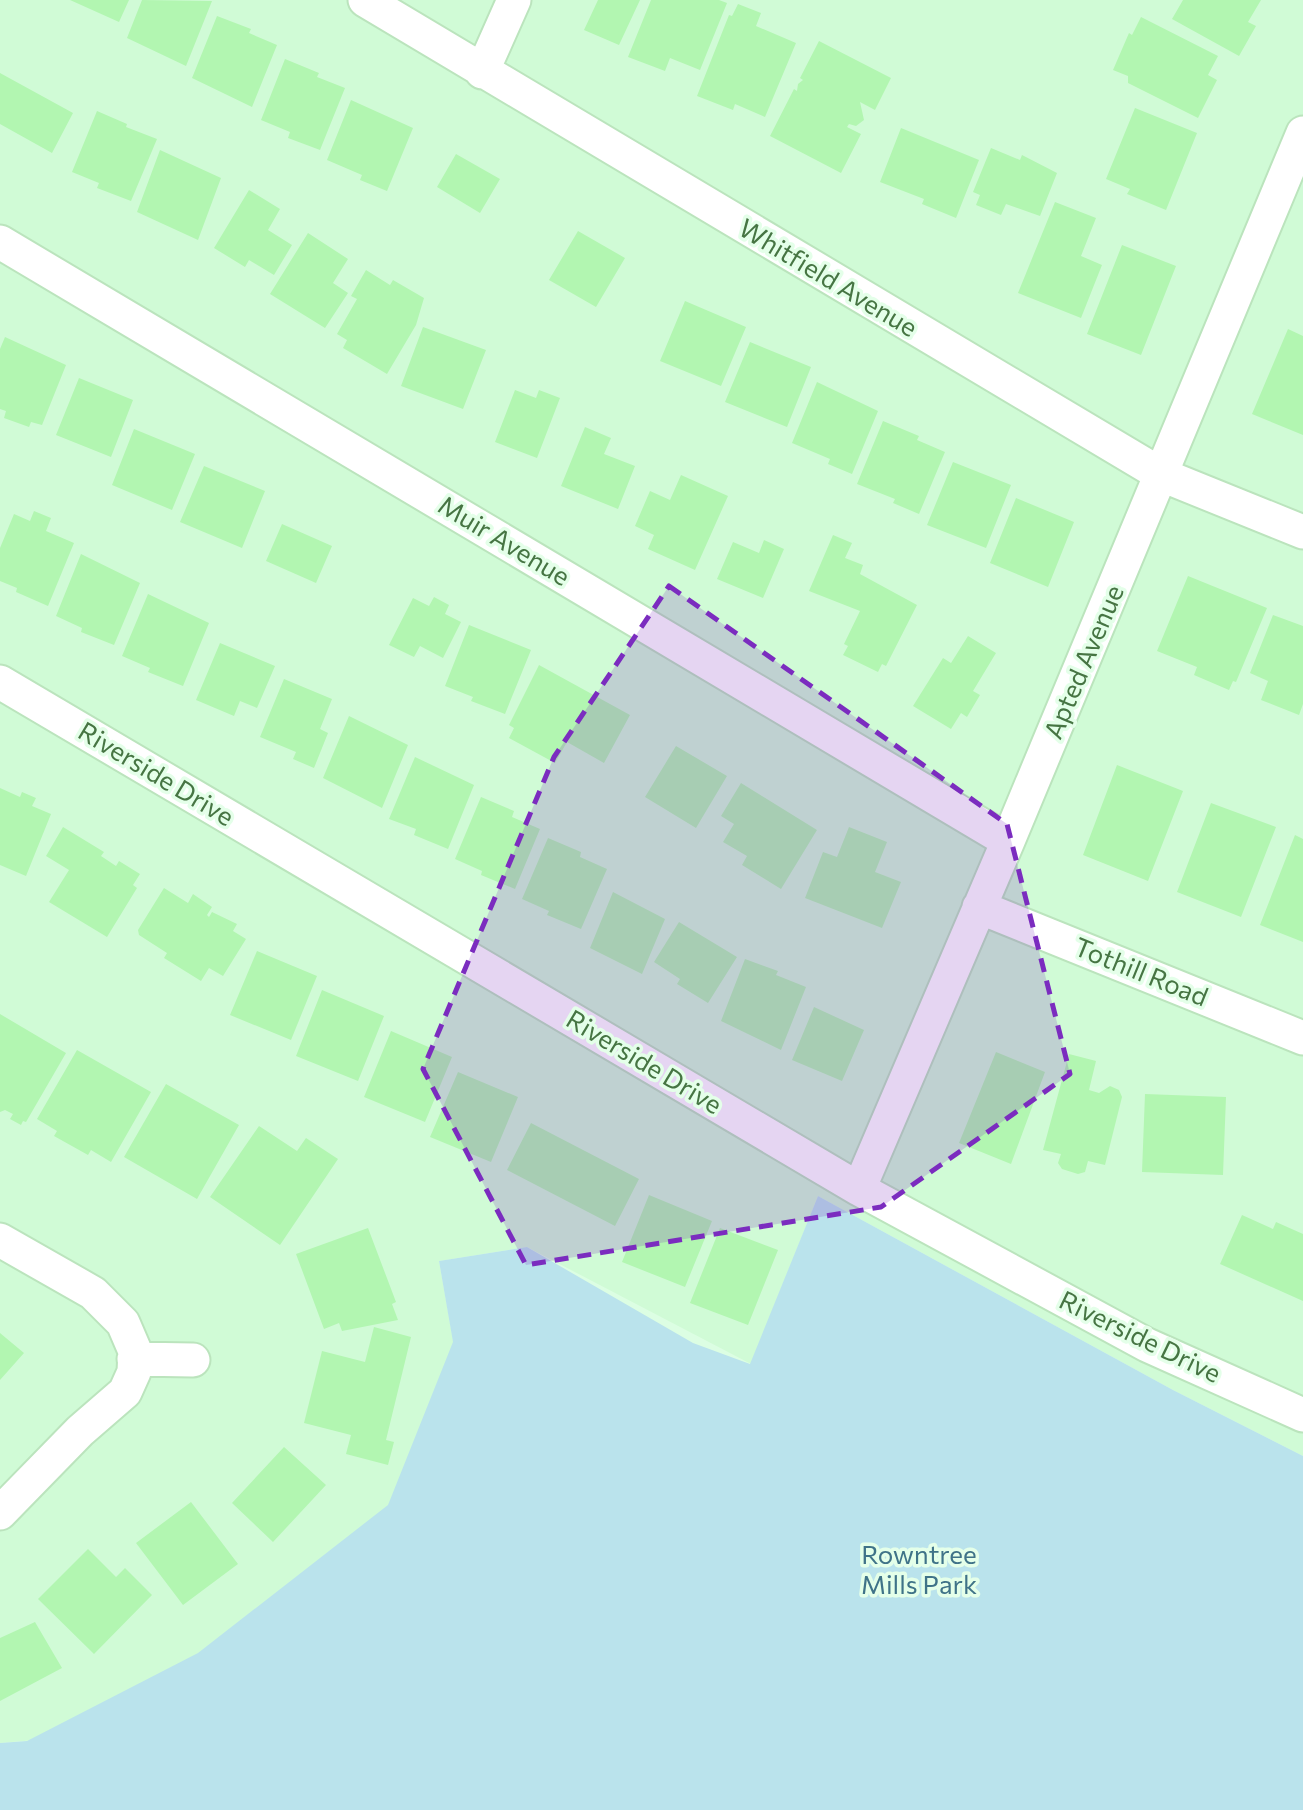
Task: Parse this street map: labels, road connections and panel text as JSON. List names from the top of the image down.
{
  "streets": {
    "street": [
      "Whitfield Avenue",
      "Muir Avenue",
      "Apted Avenue",
      "Riverside Drive",
      "Tothill Road"
    ]
  },
  "crossings": [
    ["Whitfield Avenue", "Apted Avenue"],
    ["Muir Avenue", "Apted Avenue"],
    ["Apted Avenue", "Riverside Drive"],
    ["Apted Avenue", "Tothill Road"]
  ],
  "parks": ["Rowntree Mills Park"]
}
